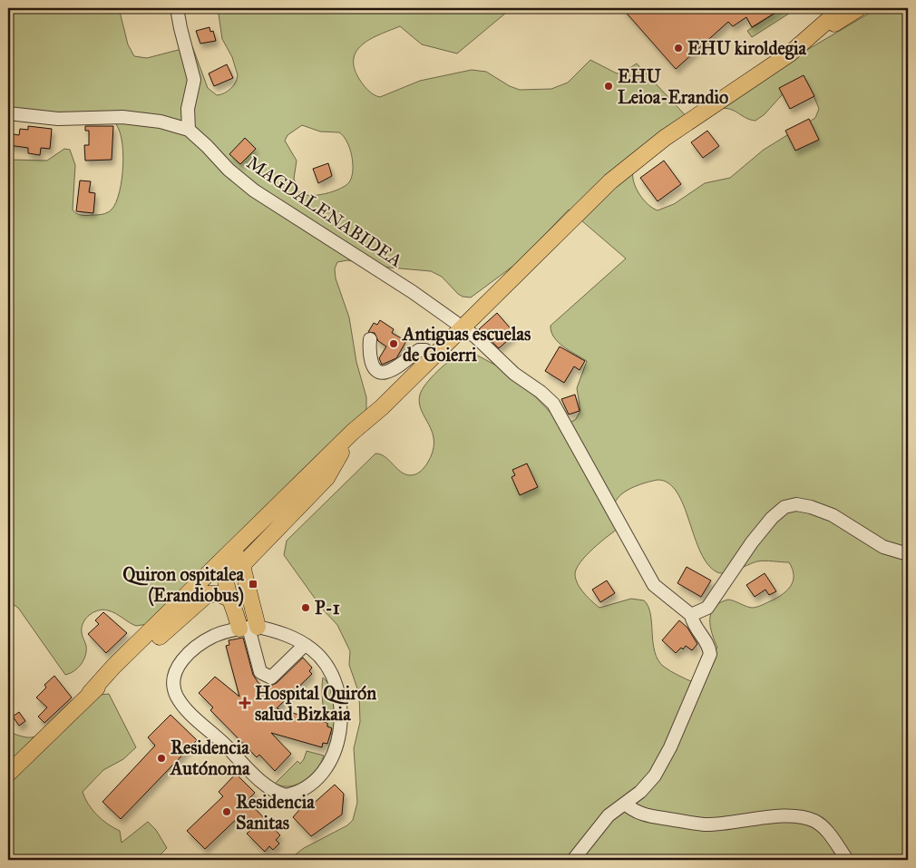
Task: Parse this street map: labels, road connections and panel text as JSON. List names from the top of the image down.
{
  "streets": {
    "street": ["MAGDALENABIDEA"]
  },
  "places": {
    "other": [
      "EHU kiroldegia",
      "EHU Leioa-Erandio",
      "Antiguas escuelas de Goierri",
      "P-1",
      "Residencia Autónoma",
      "Residencia Sanitas"
    ],
    "transit": ["Quiron ospitalea (Erandiobus)"],
    "health": ["Hospital Quirón salud Bizkaia"]
  }
}
